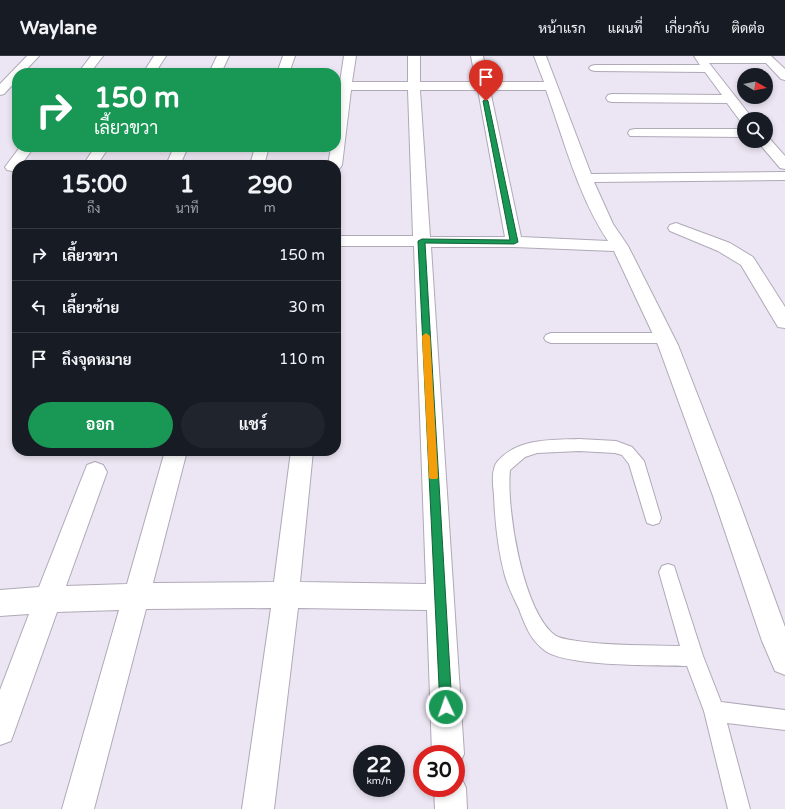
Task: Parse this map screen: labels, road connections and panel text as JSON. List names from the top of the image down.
{
  "north": "right",
  "page": {
    "header": "Waylane",
    "nav": [
      "หน้าแรก",
      "แผนที่",
      "เกี่ยวกับ",
      "ติดต่อ"
    ],
    "turn": ["150 m", "เลี้ยวขวา"],
    "eta": [
      "15:00",
      "ถึง",
      "1",
      "นาที",
      "290",
      "m"
    ],
    "list": [
      {
        "name": "เลี้ยวขวา",
        "value": "150 m"
      },
      {
        "name": "เลี้ยวซ้าย",
        "value": "30 m"
      },
      {
        "name": "ถึงจุดหมาย",
        "value": "110 m"
      }
    ],
    "buttons": ["ออก", "แชร์"],
    "speed": "22 km/h",
    "limit": "30"
  }
}
